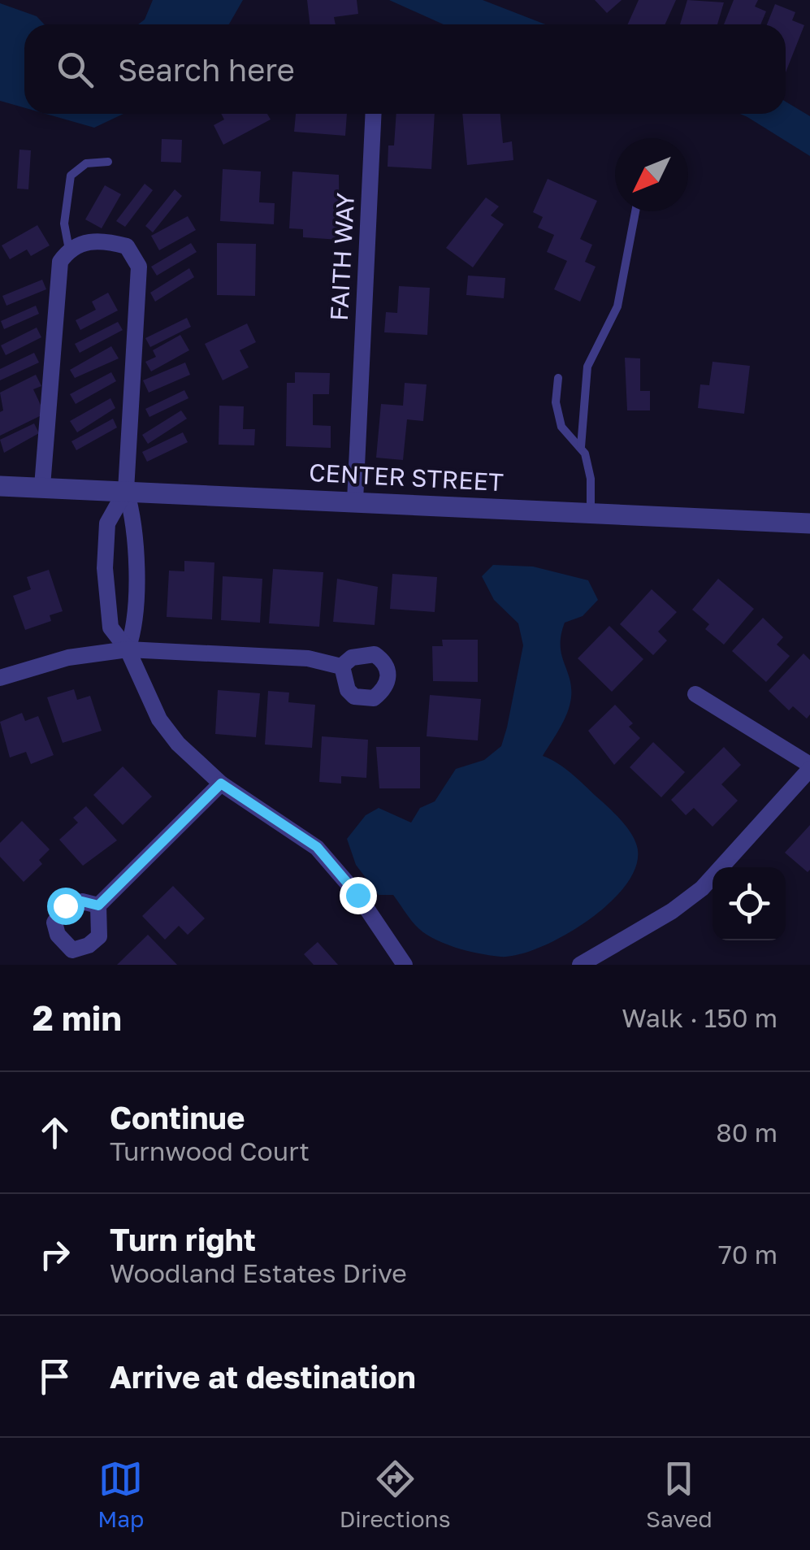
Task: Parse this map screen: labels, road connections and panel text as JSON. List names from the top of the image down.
{
  "streets": {
    "street": ["FAITH WAY", "CENTER STREET"]
  },
  "crossings": [
    ["FAITH WAY", "CENTER STREET"]
  ],
  "north": "bottom left",
  "page": {
    "search": "Search here",
    "heading": ["2 min", "Walk · 150 m"],
    "list": [
      ["Continue", "Turnwood Court", "80 m"],
      ["Turn right", "Woodland Estates Drive", "70 m"],
      "Arrive at destination"
    ],
    "nav": ["Map", "Directions", "Saved"]
  }
}
